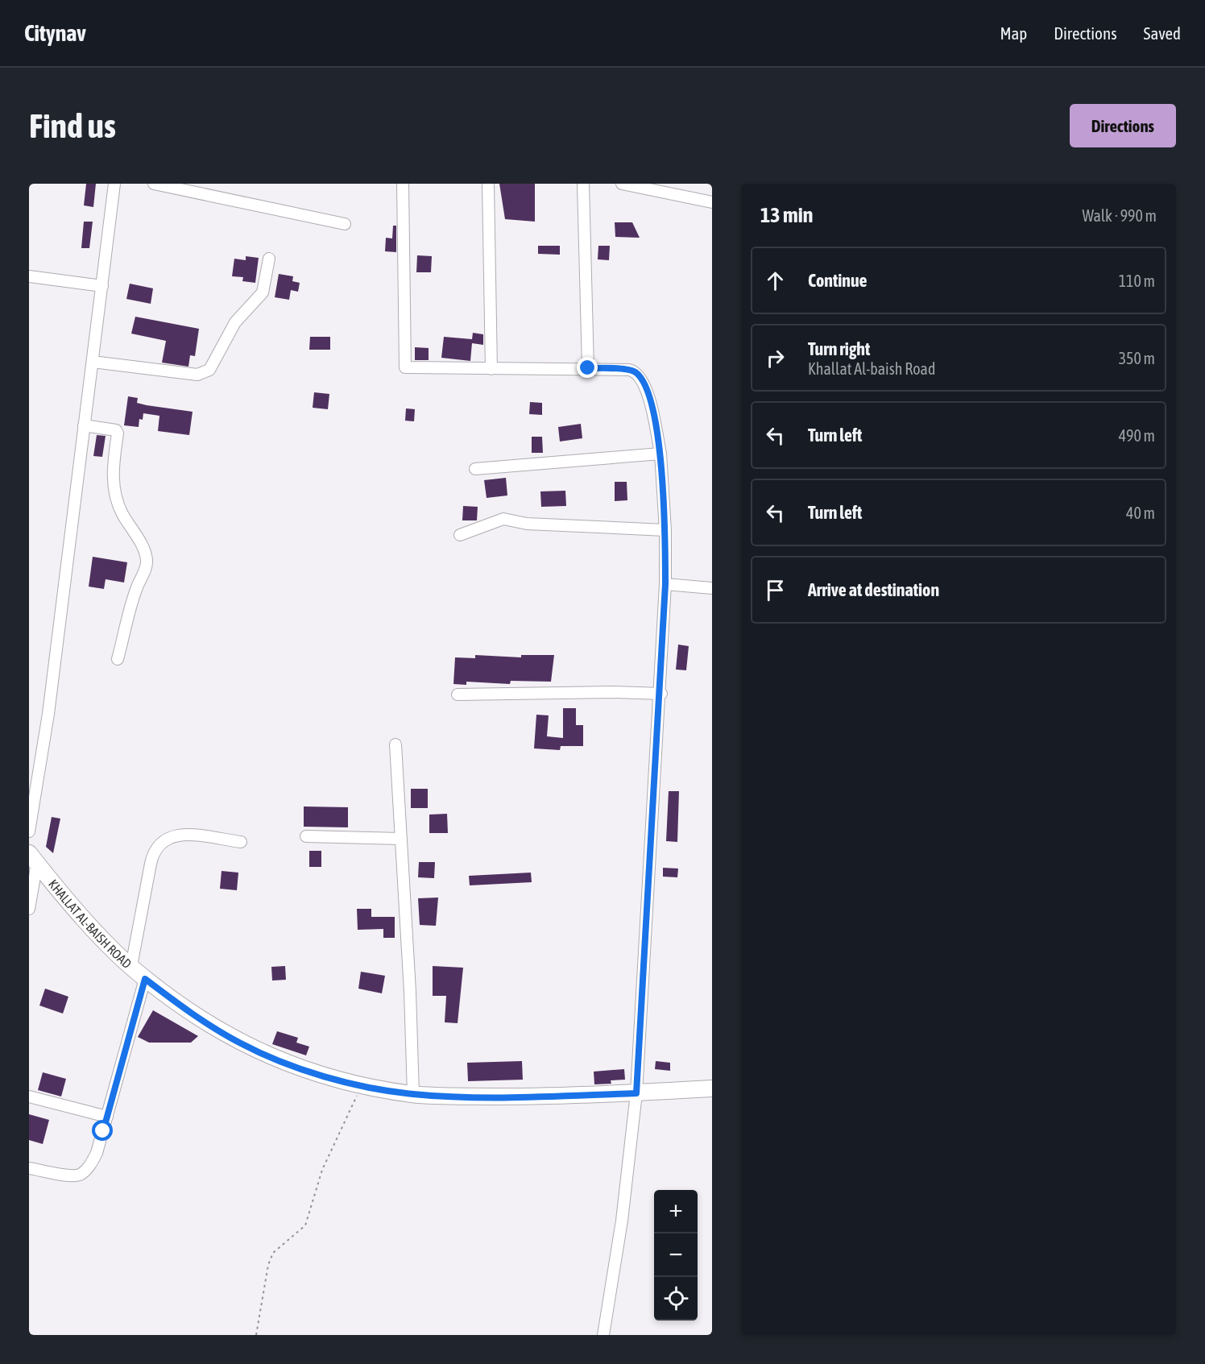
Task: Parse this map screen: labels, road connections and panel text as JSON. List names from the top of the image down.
{
  "streets": {
    "street": ["KHALLAT AL-BAISH ROAD"]
  },
  "page": {
    "header": "Citynav",
    "nav": ["Map", "Directions", "Saved"],
    "buttons": "Directions",
    "title": "Find us",
    "heading": ["13 min", "Walk · 990 m"],
    "list": [
      ["Continue", "110 m"],
      ["Turn right", "Khallat Al-baish Road", "350 m"],
      ["Turn left", "490 m"],
      ["Turn left", "40 m"],
      "Arrive at destination"
    ],
    "map_buttons": ["+", "−"]
  }
}
